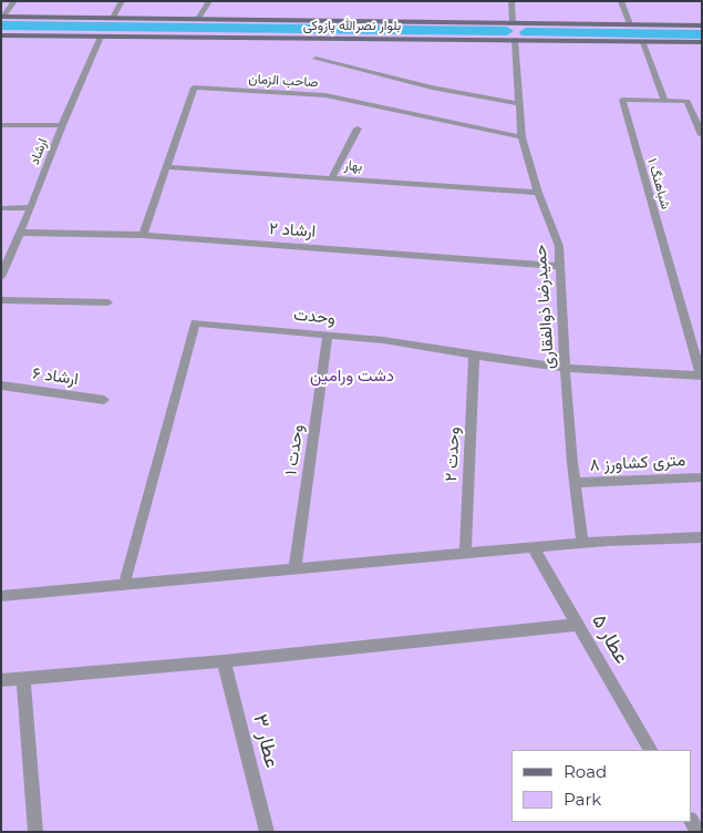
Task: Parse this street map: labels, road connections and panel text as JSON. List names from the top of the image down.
{
  "streets": {
    "main road": ["بلوار نصرالله پازوکی"],
    "street": [
      "صاحب الزمان",
      "ارشاد",
      "بهار",
      "شباهنگ ۱",
      "ارشاد ۲",
      "حمیدرضا ذوالفقاری",
      "وحدت",
      "ارشاد ۶",
      "وحدت ۱",
      "وحدت ۲",
      "۸ متری کشاورز",
      "عطار ۵",
      "عطار ۳"
    ]
  },
  "crossings": [
    ["بلوار نصرالله پازوکی", "ارشاد"],
    ["بلوار نصرالله پازوکی", "حمیدرضا ذوالفقاری"],
    ["صاحب الزمان", "بهار"],
    ["صاحب الزمان", "ارشاد ۲"],
    ["صاحب الزمان", "حمیدرضا ذوالفقاری"],
    ["ارشاد", "ارشاد ۲"],
    ["بهار", "حمیدرضا ذوالفقاری"],
    ["شباهنگ ۱", "وحدت"],
    ["ارشاد ۲", "حمیدرضا ذوالفقاری"],
    ["حمیدرضا ذوالفقاری", "وحدت"],
    ["حمیدرضا ذوالفقاری", "۸ متری کشاورز"],
    ["وحدت", "وحدت ۱"],
    ["وحدت", "وحدت ۲"]
  ],
  "parks": ["دشت ورامین"],
  "legend": ["Road", "Park"]
}
